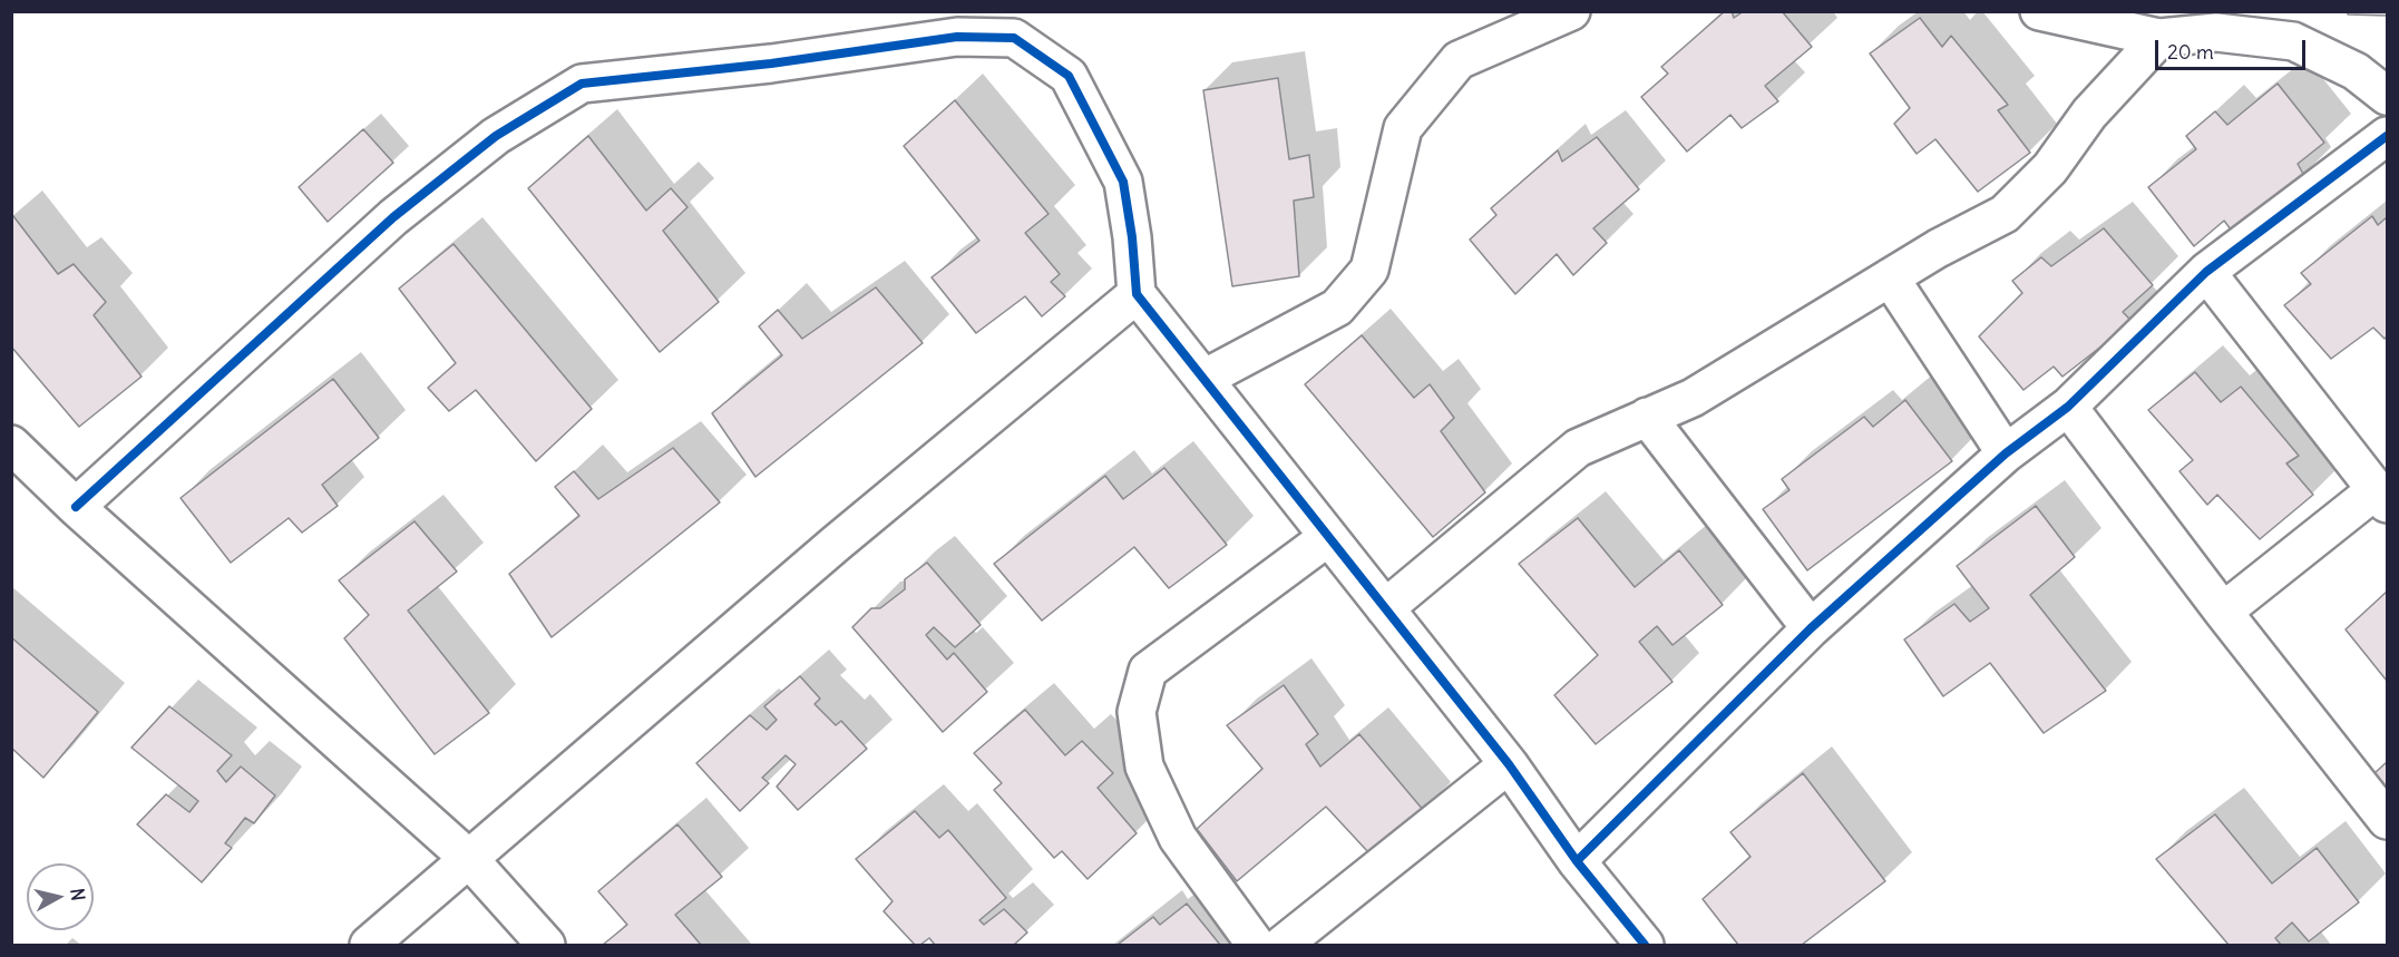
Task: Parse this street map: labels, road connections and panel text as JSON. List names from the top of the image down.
{
  "scale_bar": "20 m",
  "north": "right"
}
